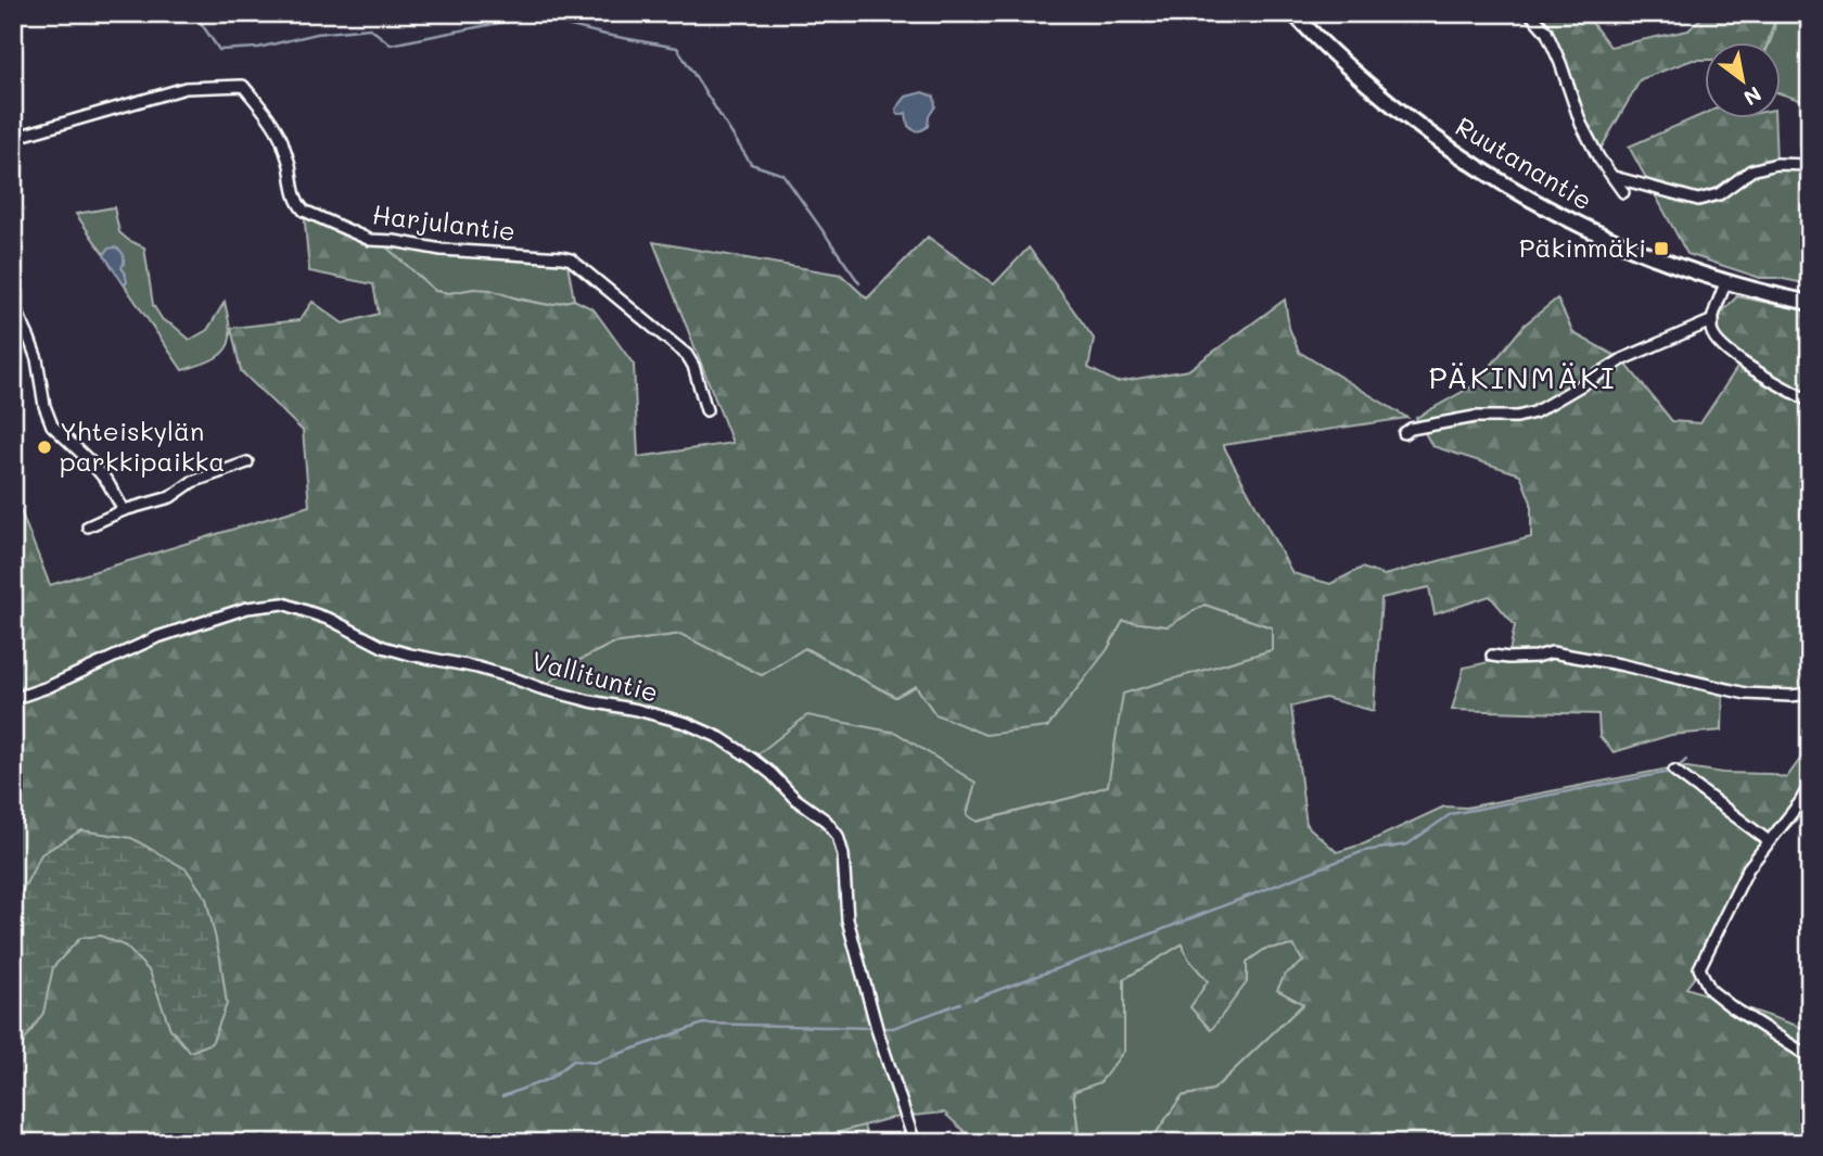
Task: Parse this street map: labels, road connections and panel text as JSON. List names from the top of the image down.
{
  "streets": {
    "street": ["Ruutanantie", "Harjulantie", "Vallituntie"]
  },
  "districts": ["PÄKINMÄKI"],
  "places": {
    "transit": ["Päkinmäki"],
    "other": ["Yhteiskylän parkkipaikka"]
  },
  "north": "bottom right"
}
